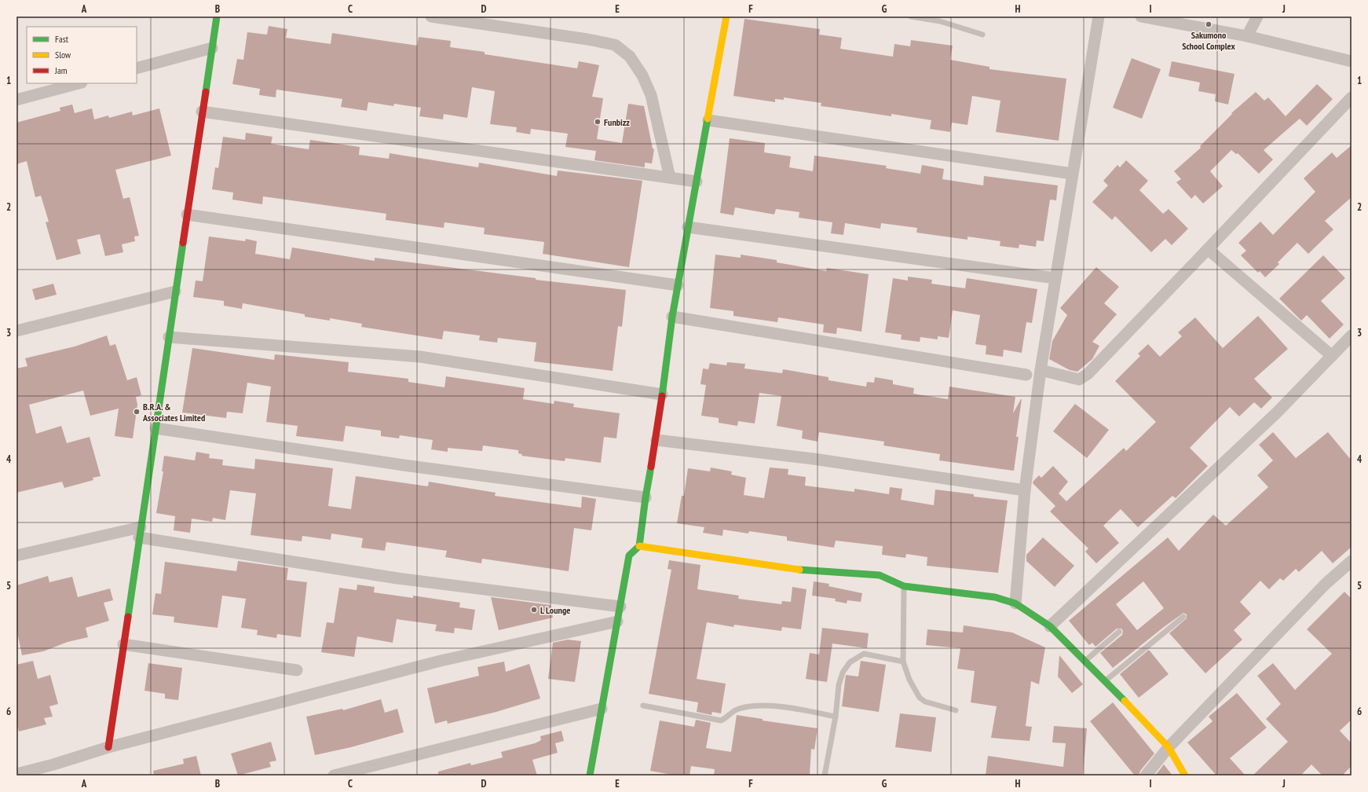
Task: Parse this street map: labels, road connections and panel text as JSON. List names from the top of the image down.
{
  "places": [
    "Sakumono School Complex",
    "Funbizz",
    "B.R.A. & Associates Limited",
    "L Lounge"
  ],
  "legend": ["Fast", "Slow", "Jam"],
  "grid": {
    "columns": [
      "A",
      "B",
      "C",
      "D",
      "E",
      "F",
      "G",
      "H",
      "I",
      "J"
    ],
    "rows": [
      "1",
      "2",
      "3",
      "4",
      "5",
      "6"
    ]
  }
}
